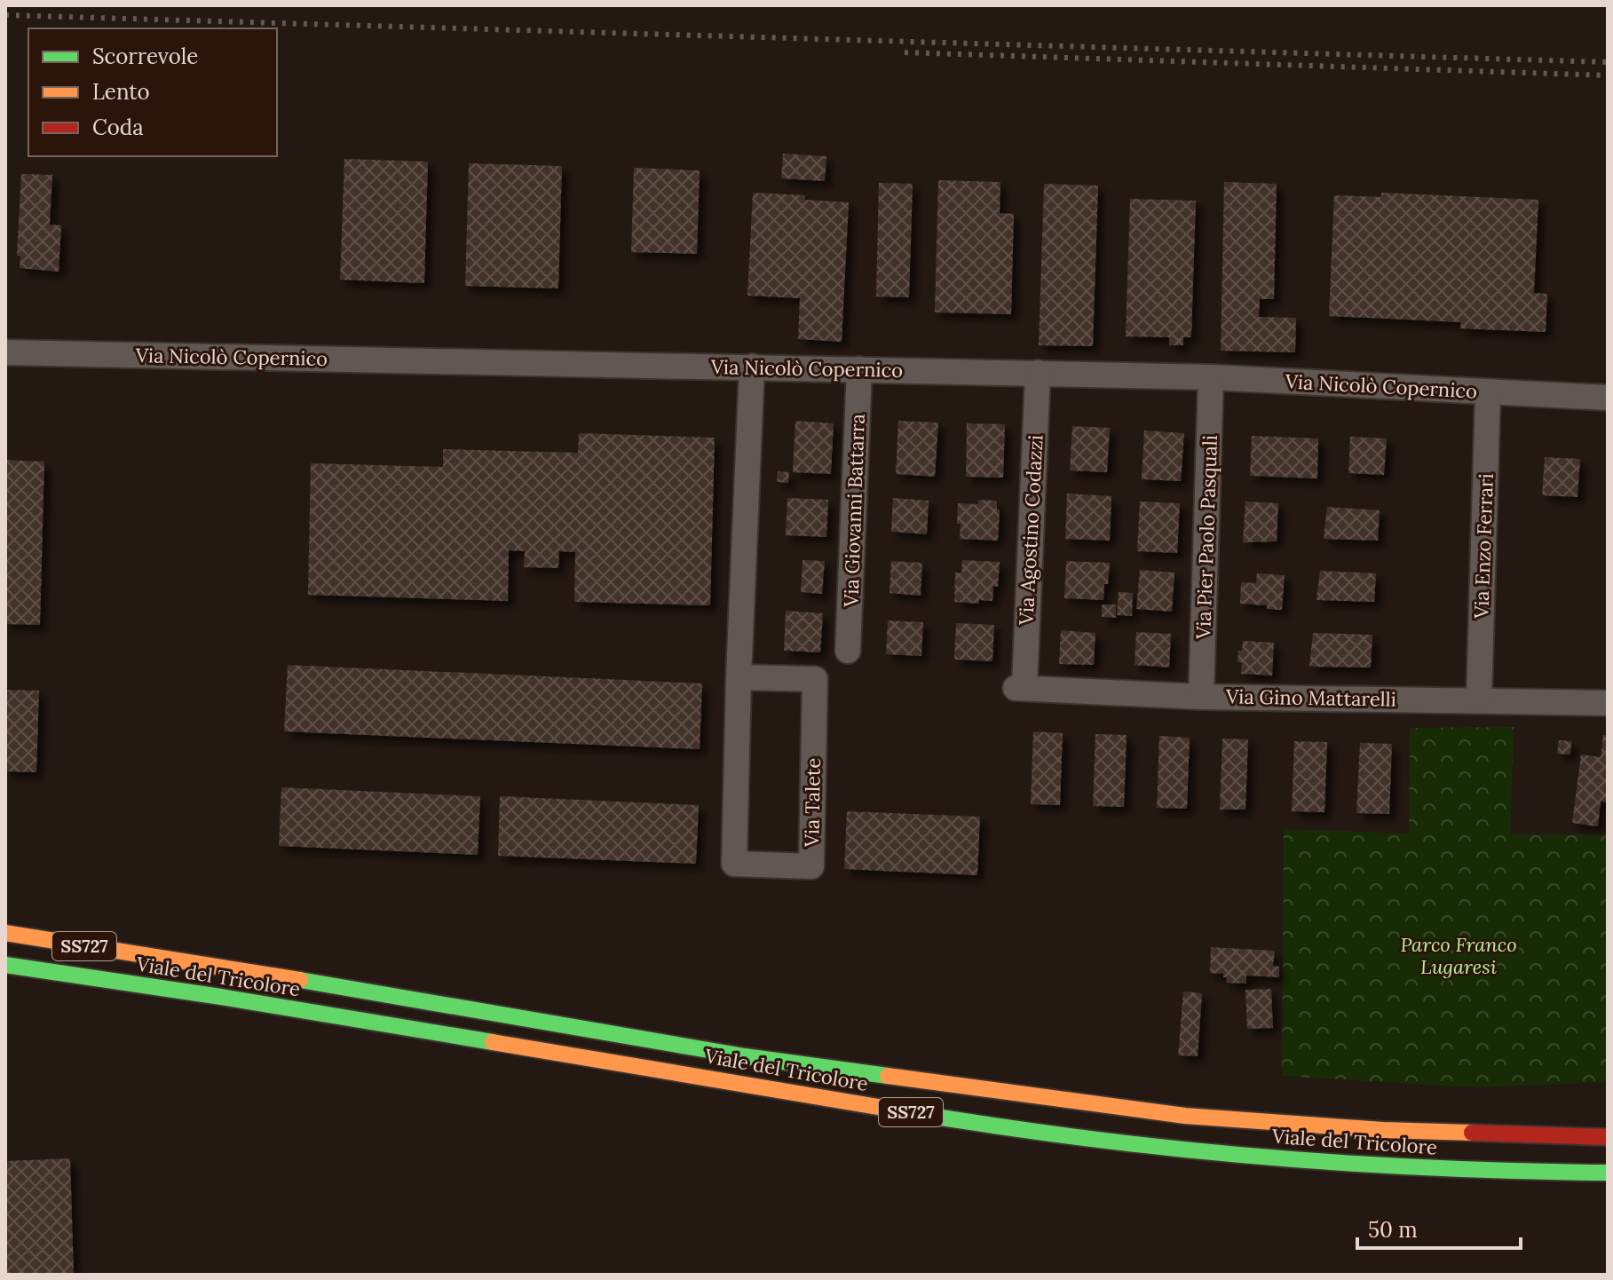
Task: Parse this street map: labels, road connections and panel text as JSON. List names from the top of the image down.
{
  "streets": {
    "highway": ["SS727", "Viale del Tricolore"],
    "street": [
      "Via Nicolò Copernico",
      "Via Giovanni Battarra",
      "Via Agostino Codazzi",
      "Via Pier Paolo Pasquali",
      "Via Enzo Ferrari",
      "Via Gino Mattarelli",
      "Via Talete"
    ]
  },
  "crossings": [
    ["Via Nicolò Copernico", "Via Giovanni Battarra"],
    ["Via Nicolò Copernico", "Via Agostino Codazzi"],
    ["Via Nicolò Copernico", "Via Pier Paolo Pasquali"],
    ["Via Nicolò Copernico", "Via Enzo Ferrari"],
    ["Via Nicolò Copernico", "Via Talete"],
    ["Via Agostino Codazzi", "Via Gino Mattarelli"],
    ["Via Pier Paolo Pasquali", "Via Gino Mattarelli"],
    ["Via Enzo Ferrari", "Via Gino Mattarelli"]
  ],
  "parks": ["Parco Franco Lugaresi"],
  "legend": ["Scorrevole", "Lento", "Coda"],
  "scale_bar": "50 m"
}
